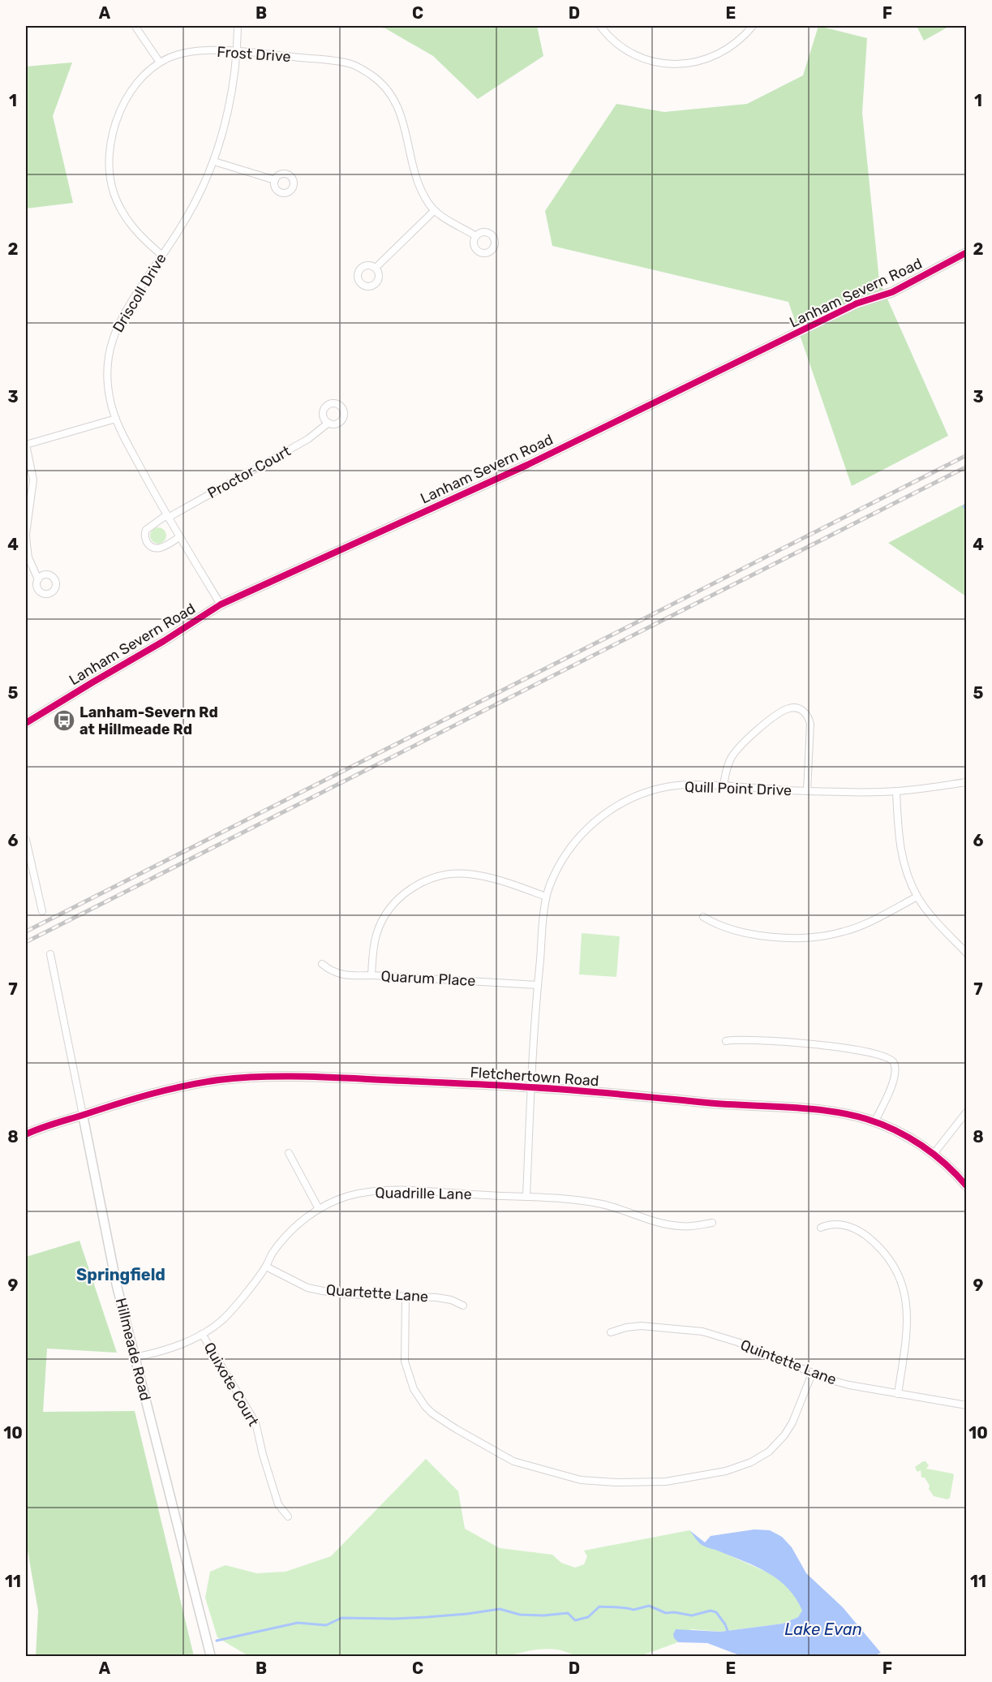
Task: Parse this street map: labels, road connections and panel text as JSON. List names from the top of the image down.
{
  "streets": {
    "street": [
      "Frost Drive",
      "Driscoll Drive",
      "Lanham Severn Road",
      "Proctor Court",
      "Quill Point Drive",
      "Quarum Place",
      "Fletchertown Road",
      "Quadrille Lane",
      "Quartette Lane",
      "Hillmeade Road",
      "Quintette Lane",
      "Quixote Court"
    ]
  },
  "crossings": [
    ["Frost Drive", "Driscoll Drive"],
    ["Driscoll Drive", "Lanham Severn Road"],
    ["Driscoll Drive", "Proctor Court"],
    ["Quill Point Drive", "Quarum Place"],
    ["Quill Point Drive", "Fletchertown Road"],
    ["Quill Point Drive", "Quadrille Lane"],
    ["Fletchertown Road", "Hillmeade Road"],
    ["Quadrille Lane", "Quartette Lane"],
    ["Quadrille Lane", "Hillmeade Road"],
    ["Quadrille Lane", "Quixote Court"]
  ],
  "districts": ["Springfield"],
  "water": ["Lake Evan"],
  "places": {
    "bus stop": ["Lanham-Severn Rd at Hillmeade Rd"]
  },
  "grid": {
    "columns": [
      "A",
      "B",
      "C",
      "D",
      "E",
      "F"
    ],
    "rows": [
      "1",
      "2",
      "3",
      "4",
      "5",
      "6",
      "7",
      "8",
      "9",
      "10",
      "11"
    ]
  }
}
